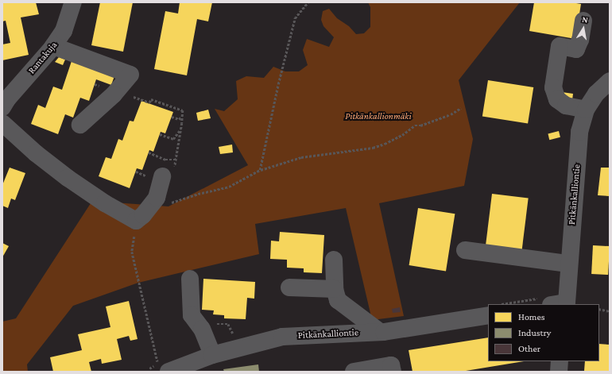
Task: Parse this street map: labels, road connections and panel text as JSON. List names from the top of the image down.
{
  "streets": {
    "street": ["Rantakuja", "Pitkänkalliontie"]
  },
  "parks": ["Pitkänkallionmäki"],
  "legend": ["Homes", "Industry", "Other"],
  "north": "top"
}
